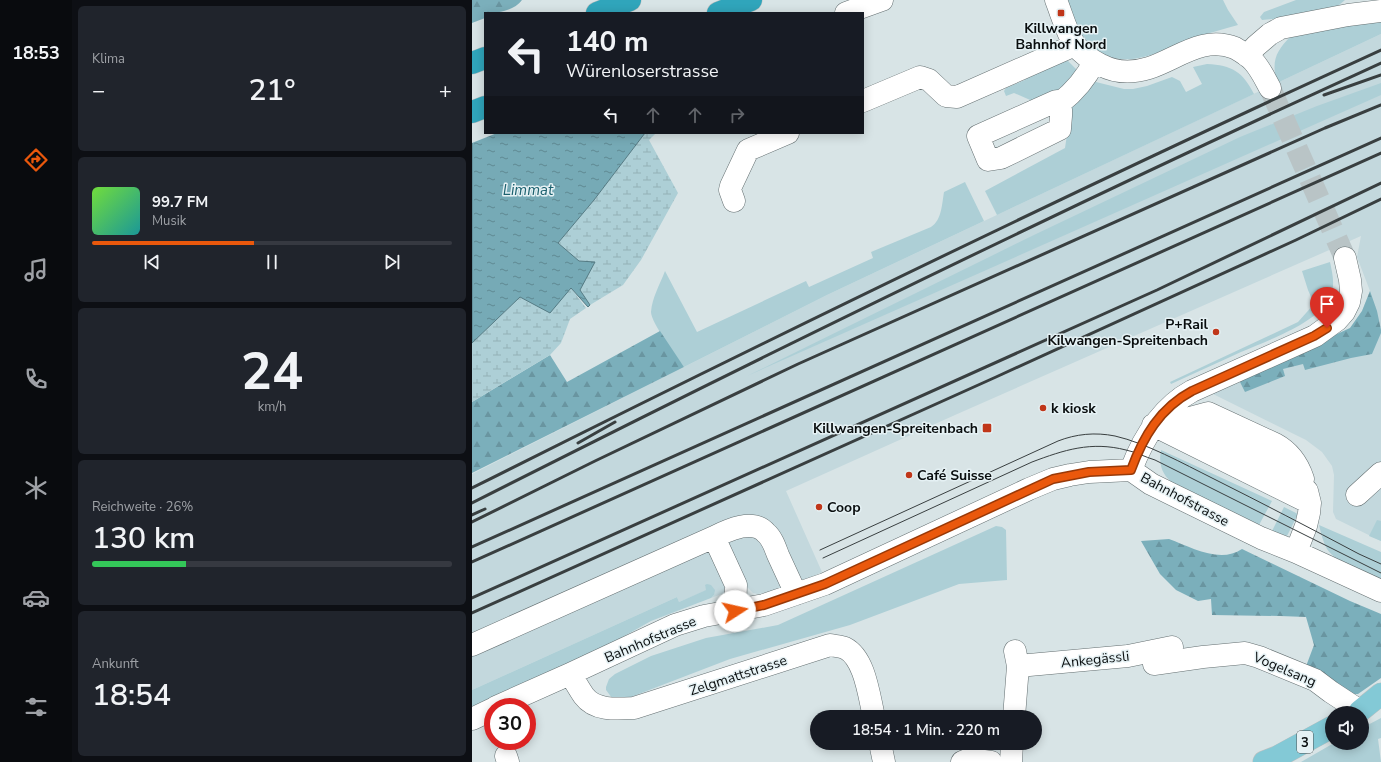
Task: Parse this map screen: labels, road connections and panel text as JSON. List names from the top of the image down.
{
  "streets": {
    "main road": ["3"],
    "street": [
      "Bahnhofstrasse",
      "Ankegässli",
      "Vogelsang",
      "Zelgmattstrasse"
    ]
  },
  "crossings": [
    ["Bahnhofstrasse", "Zelgmattstrasse"]
  ],
  "water": ["Limmat"],
  "places": {
    "transit": ["Killwangen Bahnhof Nord", "Killwangen-Spreitenbach"],
    "other": [
      "P+Rail Kilwangen-Spreitenbach",
      "k kiosk",
      "Café Suisse",
      "Coop"
    ]
  },
  "page": {
    "tabs": "18:53",
    "tile": [
      "Klima",
      ["24", "km/h"],
      ["Reichweite · 26%", "130 km"],
      ["Ankunft", "18:54"]
    ],
    "turn": ["140 m", "Würenloserstrasse"],
    "heat": ["−", "21°", "+"],
    "song": ["99.7 FM", "Musik"],
    "limit": "30",
    "trip": "18:54 · 1 Min. · 220 m"
  }
}
